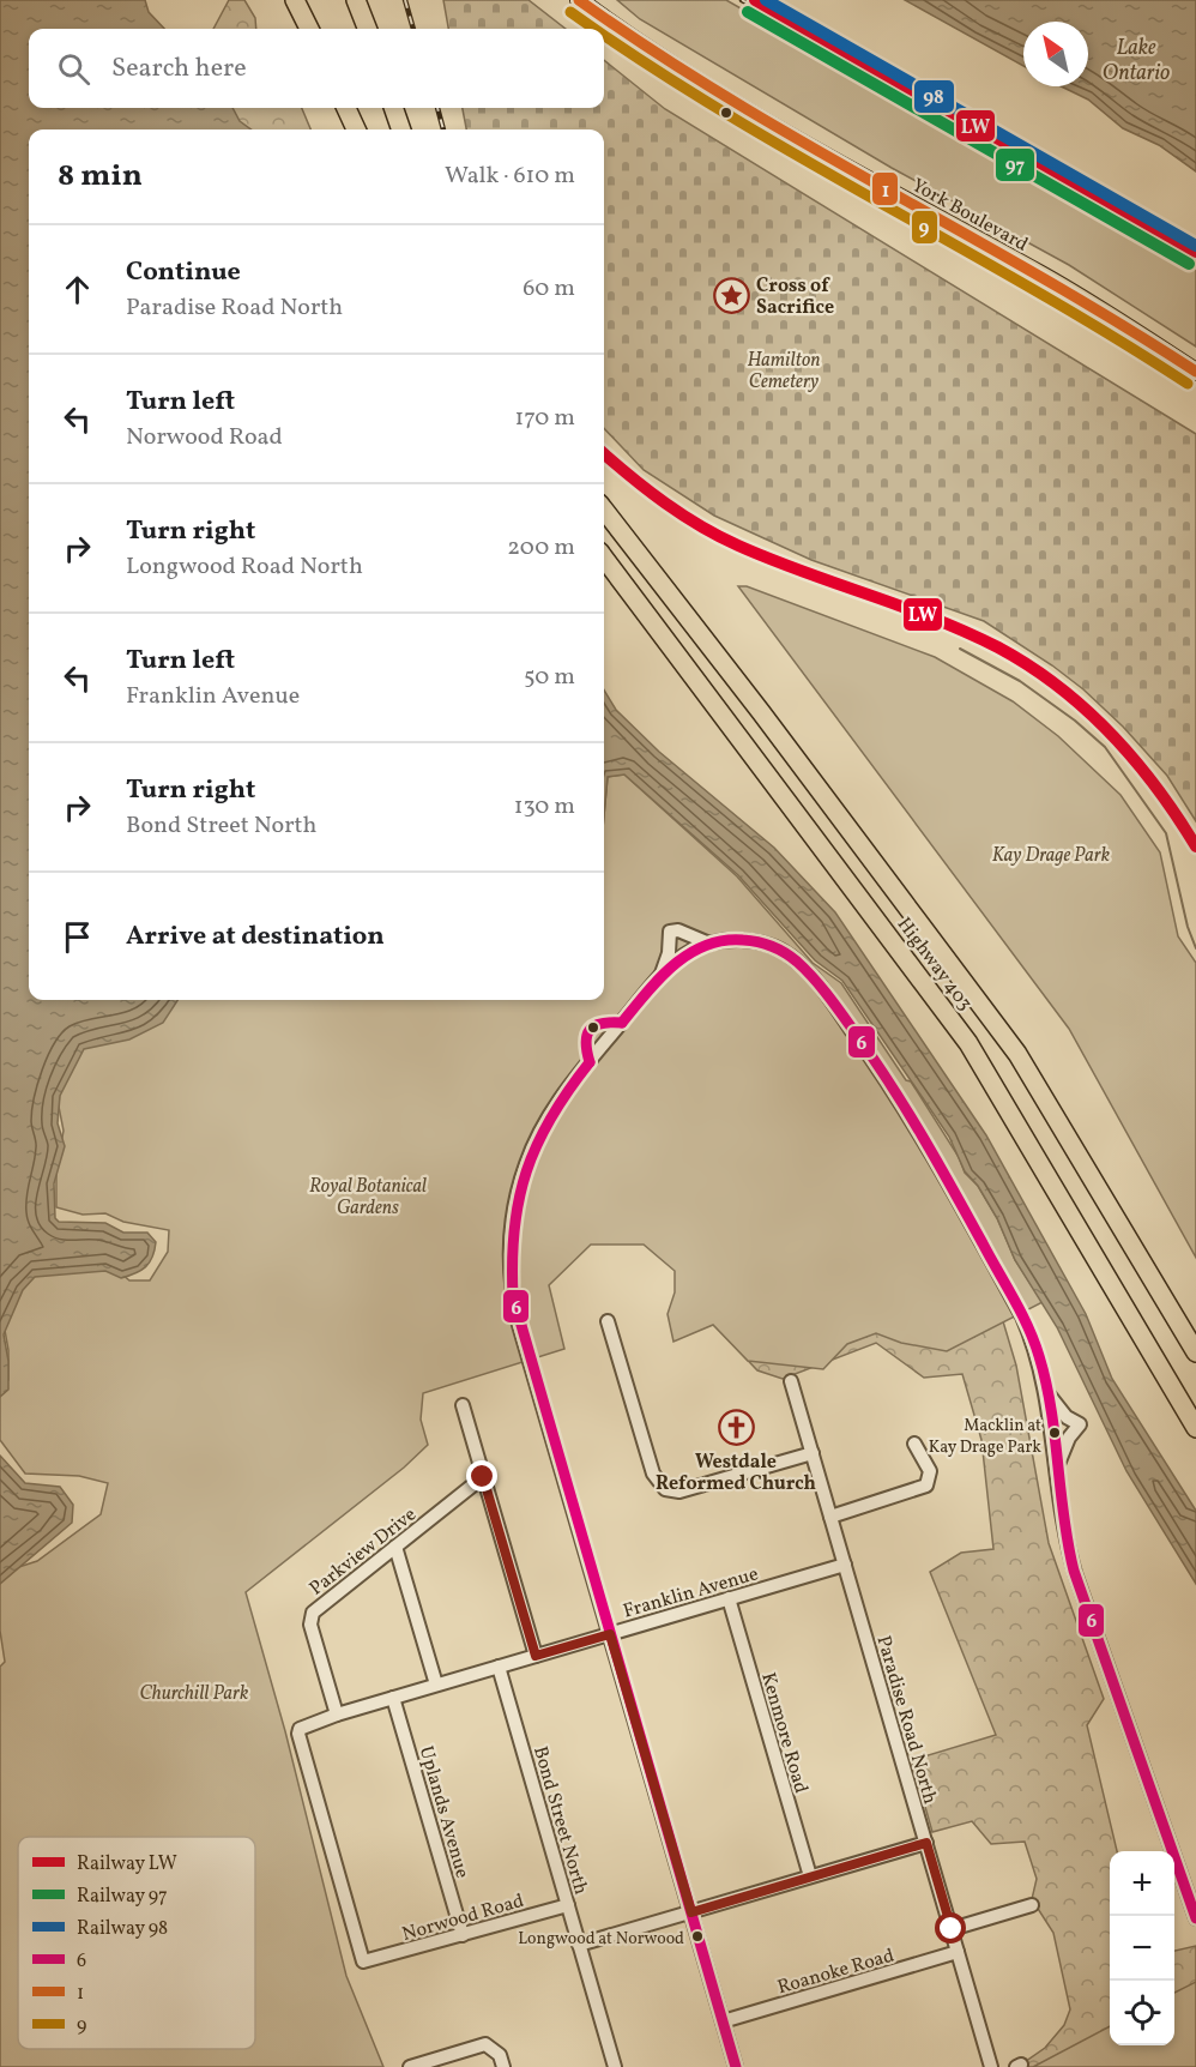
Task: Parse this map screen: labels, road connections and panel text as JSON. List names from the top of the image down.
{
  "streets": {
    "highway": ["Highway 403"],
    "main road": ["York Boulevard"],
    "street": [
      "Parkview Drive",
      "Franklin Avenue",
      "Paradise Road North",
      "Kenmore Road",
      "Uplands Avenue",
      "Bond Street North",
      "Norwood Road",
      "Roanoke Road"
    ]
  },
  "crossings": [
    ["Parkview Drive", "Franklin Avenue"],
    ["Franklin Avenue", "Paradise Road North"],
    ["Franklin Avenue", "Kenmore Road"],
    ["Franklin Avenue", "Uplands Avenue"],
    ["Franklin Avenue", "Bond Street North"],
    ["Franklin Avenue", "Norwood Road"],
    ["Paradise Road North", "Roanoke Road"],
    ["Uplands Avenue", "Norwood Road"],
    ["Bond Street North", "Norwood Road"]
  ],
  "water": ["Lake Ontario"],
  "parks": [
    "Hamilton Cemetery",
    "Kay Drage Park",
    "Royal Botanical Gardens",
    "Churchill Park"
  ],
  "places": {
    "place": ["Cross of Sacrifice"],
    "church": ["Westdale Reformed Church"],
    "other": ["Macklin at Kay Drage Park", "Longwood at Norwood"]
  },
  "lines": [
    "rail line LW",
    "rail line 98",
    "transit line 1",
    "rail line 97",
    "transit line 9",
    "transit line 6"
  ],
  "legend": [
    "Railway LW",
    "Railway 97",
    "Railway 98",
    "6",
    "1",
    "9"
  ],
  "north": "top left",
  "page": {
    "search": "Search here",
    "heading": ["8 min", "Walk · 610 m"],
    "list": [
      ["Continue", "Paradise Road North", "60 m"],
      ["Turn left", "Norwood Road", "170 m"],
      ["Turn right", "Longwood Road North", "200 m"],
      ["Turn left", "Franklin Avenue", "50 m"],
      ["Turn right", "Bond Street North", "130 m"],
      "Arrive at destination"
    ],
    "map_buttons": ["+", "−"]
  }
}
